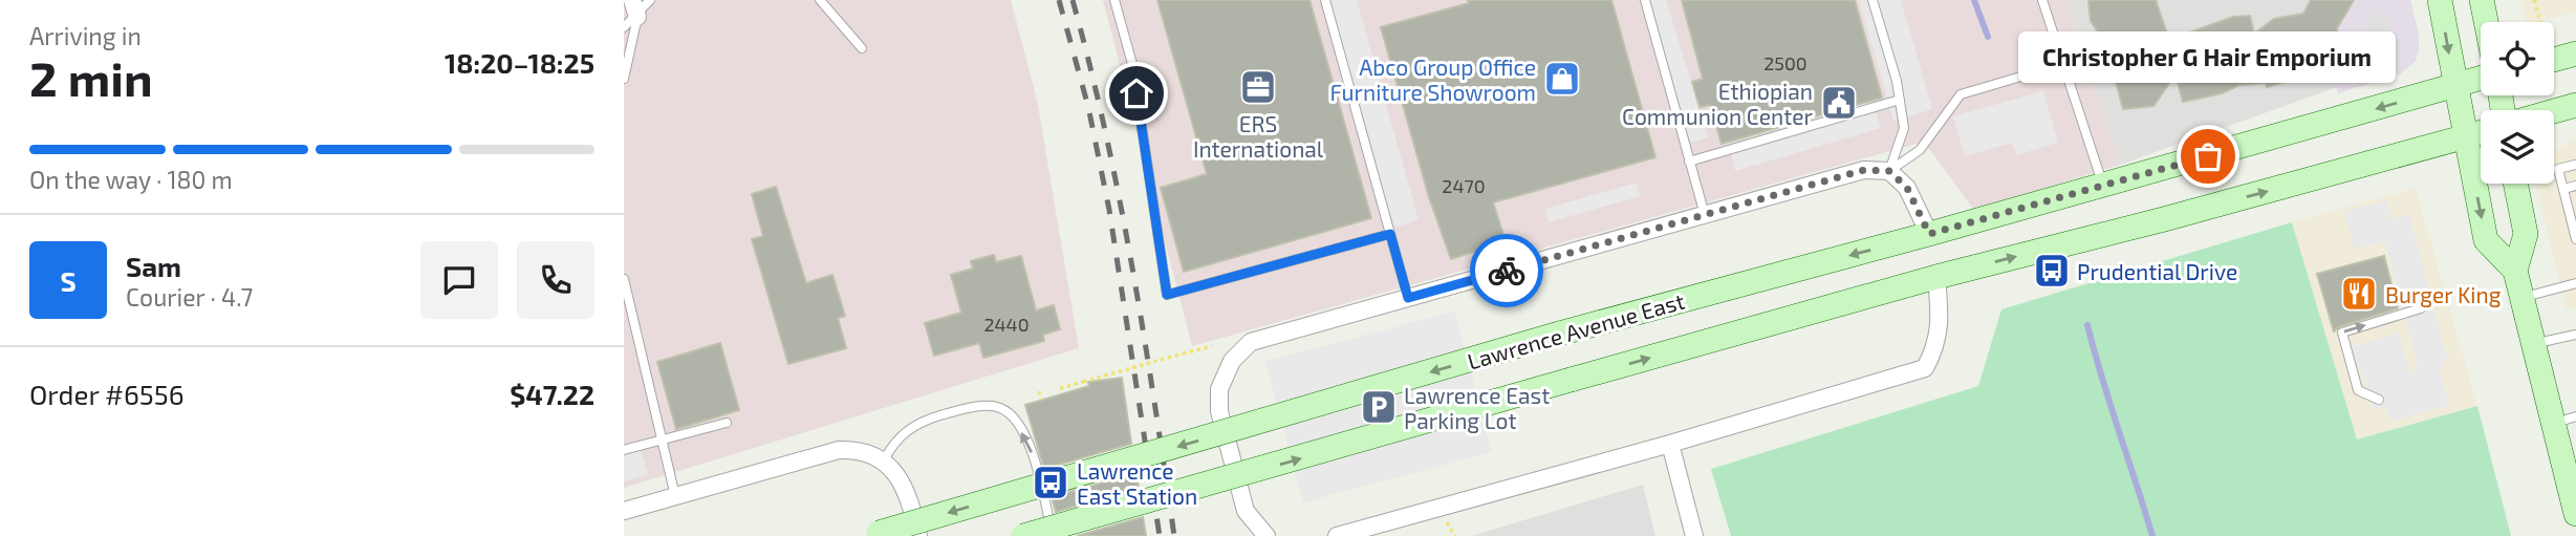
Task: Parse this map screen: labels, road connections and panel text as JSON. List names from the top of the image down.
{
  "streets": {
    "main road": ["Lawrence Avenue East"]
  },
  "places": {
    "shop": ["Abco Group Office Furniture Showroom"],
    "office": ["ERS International"],
    "public building": ["Ethiopian Communion Center"],
    "other": ["Christopher G Hair Emporium"],
    "bus stop": ["Prudential Drive", "Lawrence East Station"],
    "restaurant": ["Burger King"],
    "parking": ["Lawrence East Parking Lot"]
  },
  "house_numbers": ["2500", "2470", "2440"],
  "page": {
    "heading": ["2 min", "Arriving in", "18:20–18:25"],
    "panel": [
      "Sam",
      "Courier · 4.7",
      "Order #6556",
      "$47.22"
    ],
    "bubble": "Christopher G Hair Emporium",
    "bar": "On the way · 180 m",
    "round": "S"
  }
}
